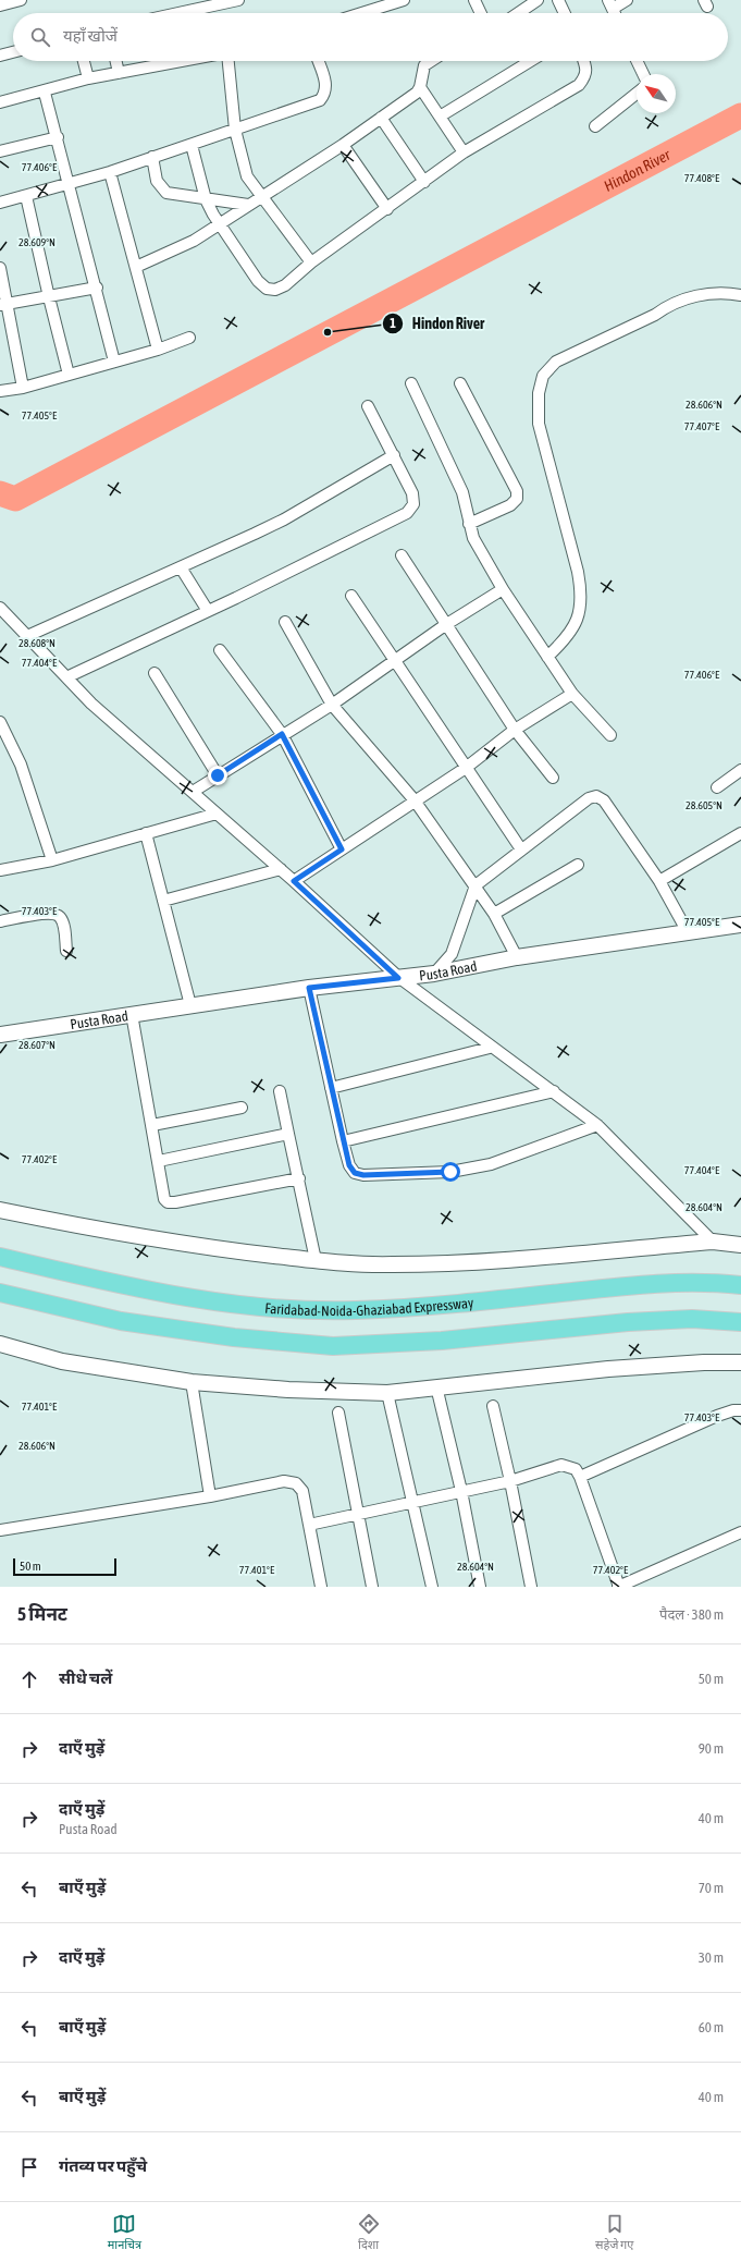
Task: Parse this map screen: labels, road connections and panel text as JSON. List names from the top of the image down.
{
  "streets": {
    "main road": ["Faridabad-Noida-Ghaziabad Expressway"],
    "street": ["Pusta Road"]
  },
  "water": ["Hindon River"],
  "places": ["Hindon River"],
  "scale_bar": "50 m",
  "north": "top left",
  "page": {
    "search": "यहाँ खोजें",
    "scale": "50 m",
    "heading": ["5 मिनट", "पैदल · 380 m"],
    "list": [
      ["सीधे चलें", "50 m"],
      ["दाएँ मुड़ें", "90 m"],
      ["दाएँ मुड़ें", "Pusta Road", "40 m"],
      ["बाएँ मुड़ें", "70 m"],
      ["दाएँ मुड़ें", "30 m"],
      ["बाएँ मुड़ें", "60 m"],
      ["बाएँ मुड़ें", "40 m"],
      "गंतव्य पर पहुँचे"
    ],
    "nav": ["मानचित्र", "दिशा", "सहेजे गए"]
  },
  "coordinates": [
    "77.406°E",
    "77.408°E",
    "28.609°N",
    "28.606°N",
    "77.405°E",
    "77.407°E",
    "28.608°N",
    "77.404°E",
    "28.605°N",
    "77.403°E",
    "28.607°N",
    "77.402°E",
    "28.604°N",
    "77.401°E"
  ]
}
